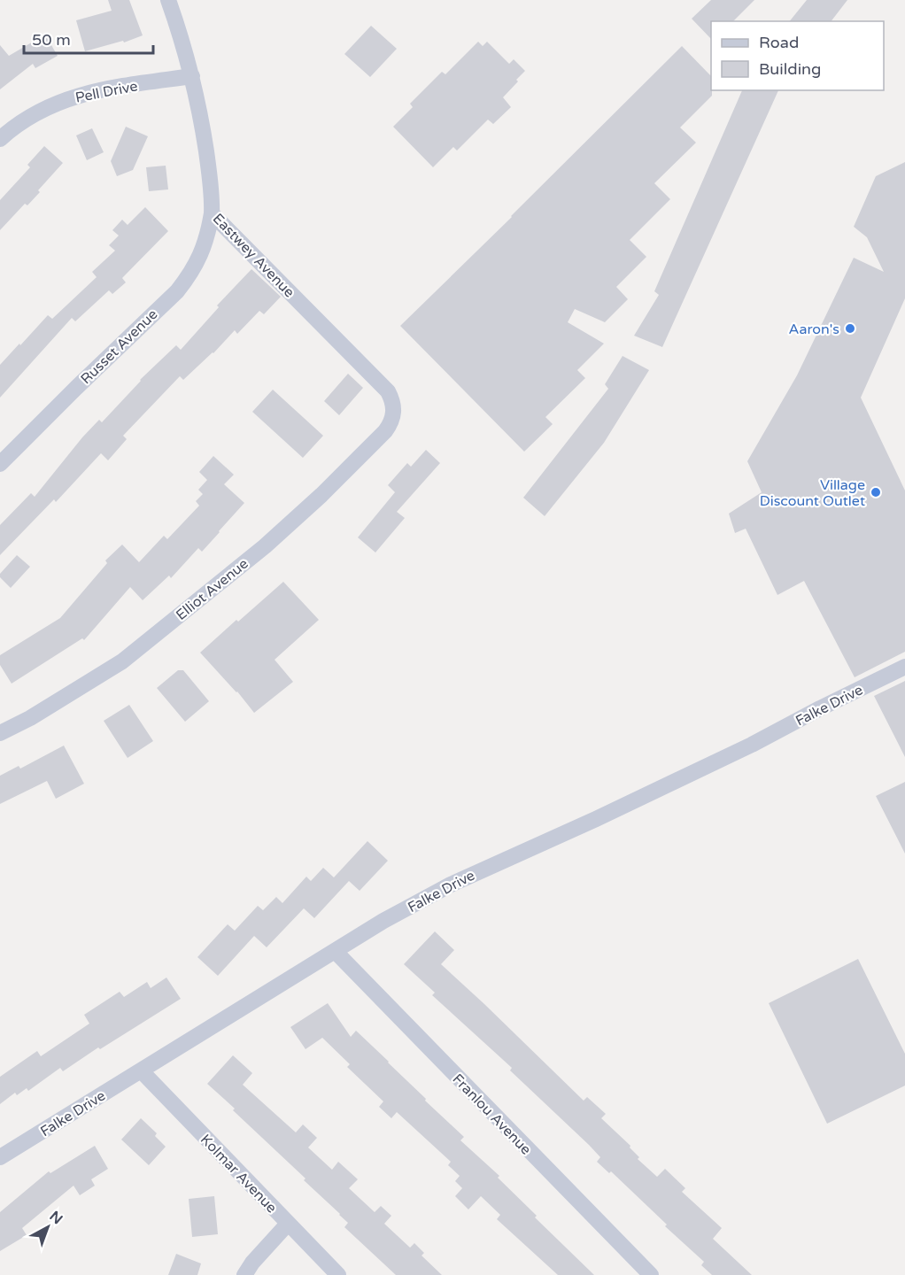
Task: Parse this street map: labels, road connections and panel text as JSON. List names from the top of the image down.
{
  "streets": {
    "street": [
      "Pell Drive",
      "Eastwey Avenue",
      "Russet Avenue",
      "Elliot Avenue",
      "Falke Drive",
      "Franlou Avenue",
      "Kolmar Avenue"
    ]
  },
  "crossings": [
    ["Pell Drive", "Eastwey Avenue"],
    ["Eastwey Avenue", "Russet Avenue"],
    ["Eastwey Avenue", "Elliot Avenue"],
    ["Falke Drive", "Franlou Avenue"],
    ["Falke Drive", "Kolmar Avenue"]
  ],
  "places": ["Aaron's", "Village Discount Outlet"],
  "legend": ["Road", "Building"],
  "scale_bar": "50 m",
  "north": "top right"
}
